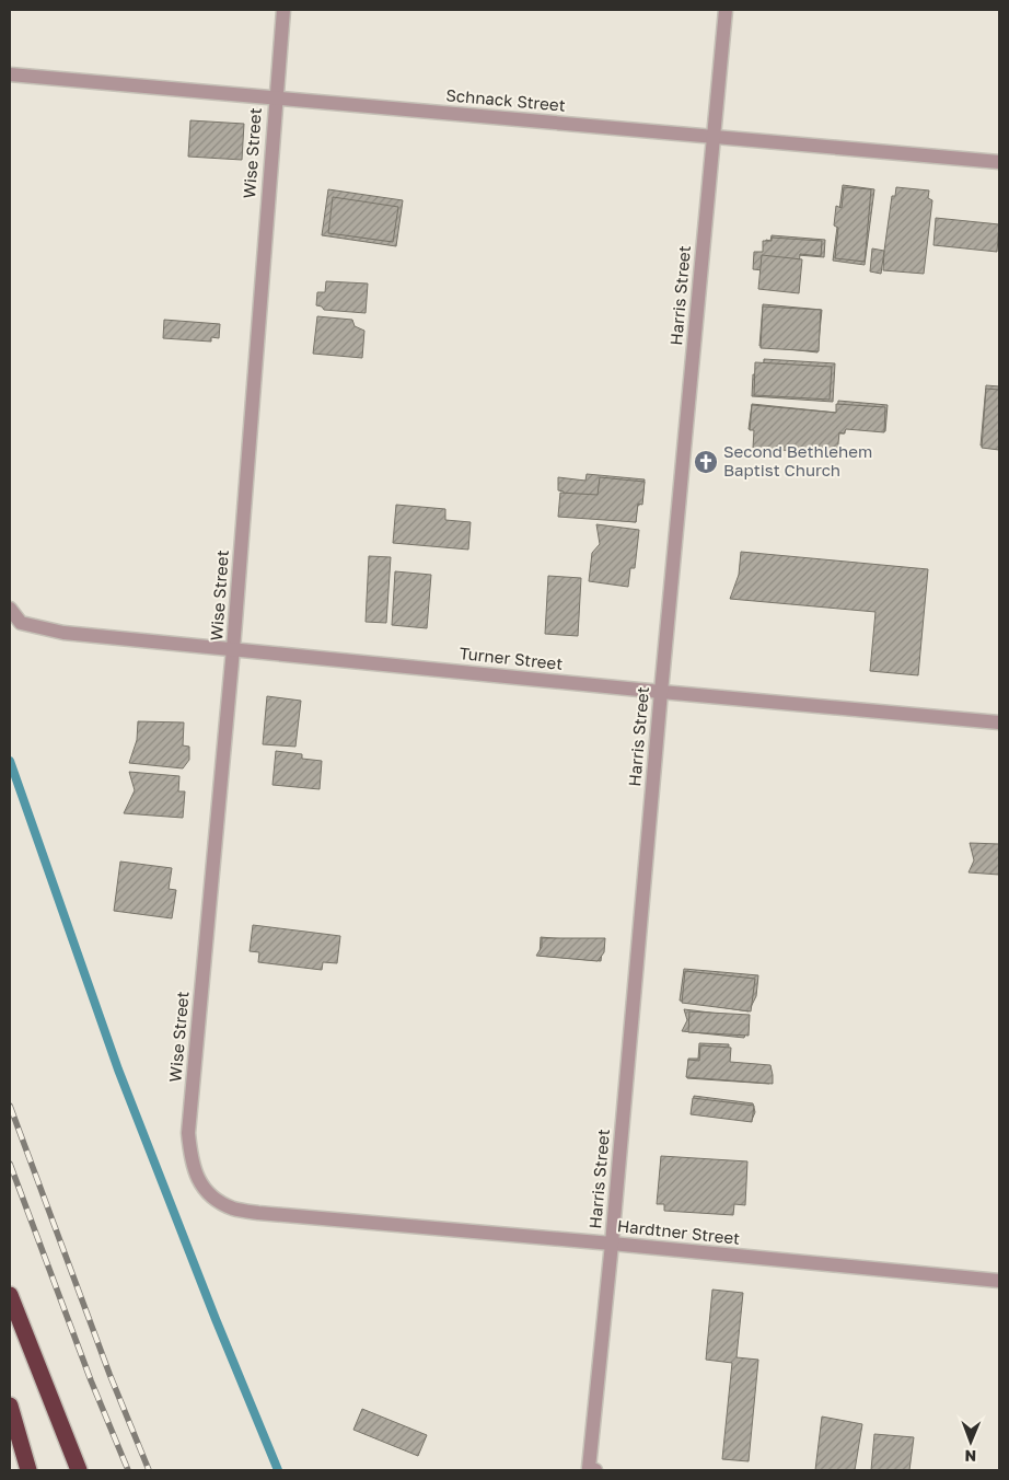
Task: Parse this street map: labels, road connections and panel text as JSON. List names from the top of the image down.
{
  "streets": {
    "street": [
      "Schnack Street",
      "Wise Street",
      "Harris Street",
      "Turner Street",
      "Hardtner Street"
    ]
  },
  "crossings": [
    ["Schnack Street", "Wise Street"],
    ["Schnack Street", "Harris Street"],
    ["Wise Street", "Turner Street"],
    ["Wise Street", "Hardtner Street"],
    ["Harris Street", "Turner Street"],
    ["Harris Street", "Hardtner Street"]
  ],
  "places": {
    "church": ["Second Bethlehem Baptist Church"]
  },
  "north": "bottom"
}
